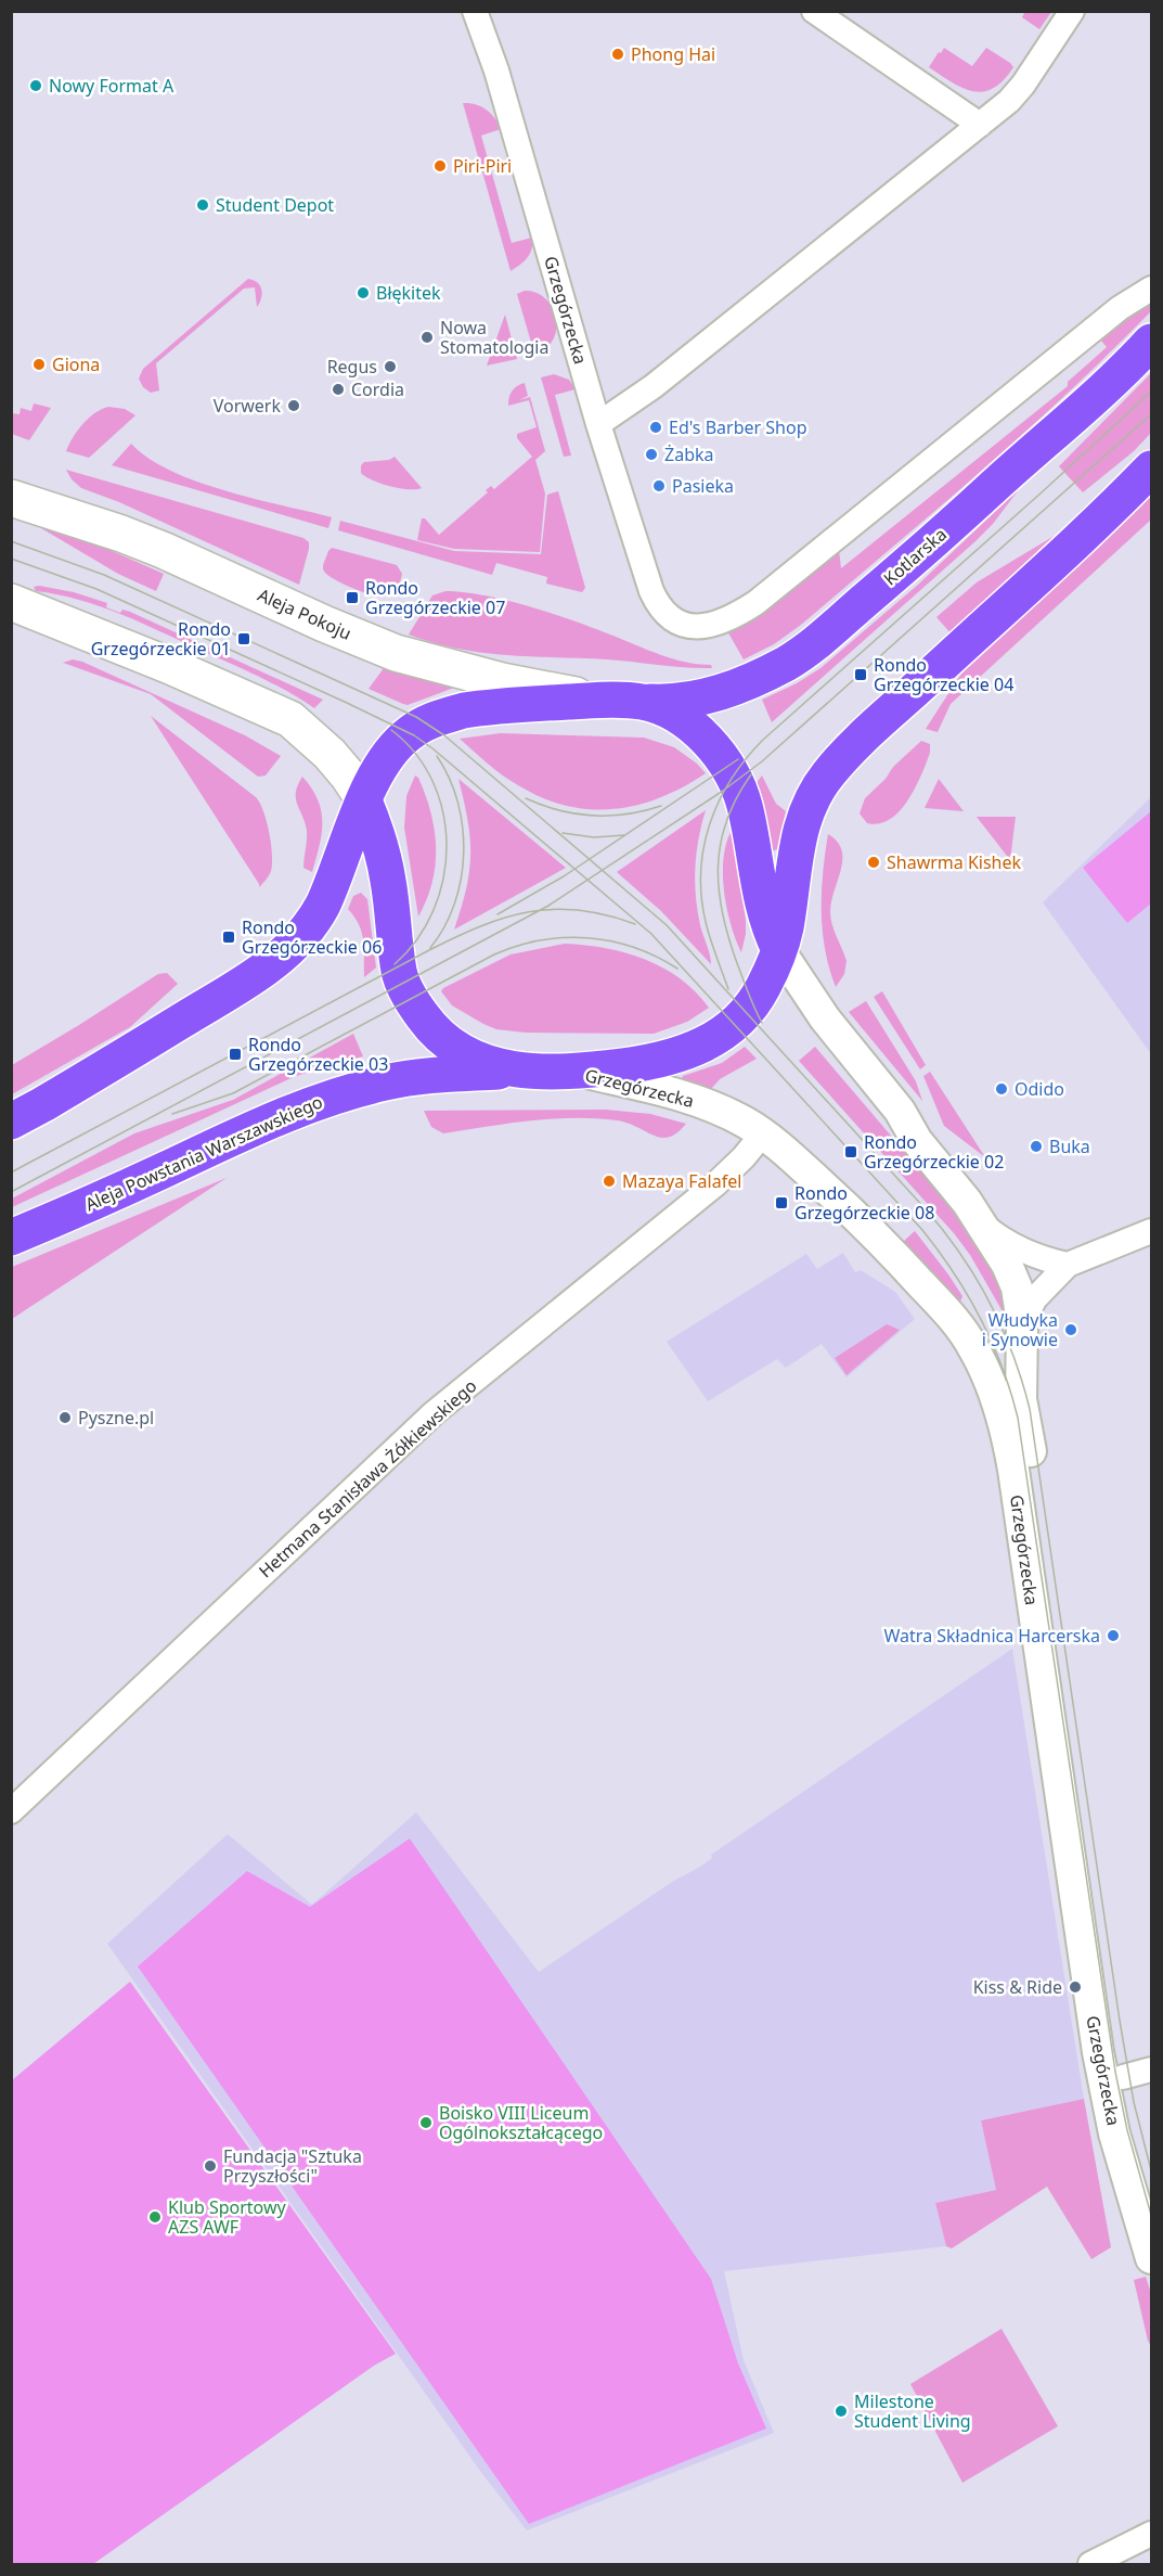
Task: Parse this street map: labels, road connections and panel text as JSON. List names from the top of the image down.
{
  "streets": {
    "main road": ["Kotlarska", "Aleja Pokoju", "Aleja Powstania Warszawskiego"],
    "street": ["Grzegórzecka", "Hetmana Stanisława Żółkiewskiego"]
  },
  "crossings": [
    ["Grzegórzecka", "Hetmana Stanisława Żółkiewskiego"]
  ],
  "places": {
    "other": [
      "Phong Hai",
      "Nowy Format A",
      "Piri-Piri",
      "Student Depot",
      "Błękitek",
      "Nowa Stomatologia",
      "Giona",
      "Regus",
      "Cordia",
      "Vorwerk",
      "Ed's Barber Shop",
      "Żabka",
      "Pasieka",
      "Shawrma Kishek",
      "Odido",
      "Buka",
      "Mazaya Falafel",
      "Włudyka i Synowie",
      "Pyszne.pl",
      "Watra Składnica Harcerska",
      "Kiss & Ride",
      "Boisko VIII Liceum Ogólnokształcącego",
      "Fundacja \"Sztuka Przyszłości\"",
      "Klub Sportowy AZS AWF",
      "Milestone Student Living"
    ],
    "transit": [
      "Rondo Grzegórzeckie 07",
      "Rondo Grzegórzeckie 01",
      "Rondo Grzegórzeckie 04",
      "Rondo Grzegórzeckie 06",
      "Rondo Grzegórzeckie 03",
      "Rondo Grzegórzeckie 02",
      "Rondo Grzegórzeckie 08"
    ]
  }
}
